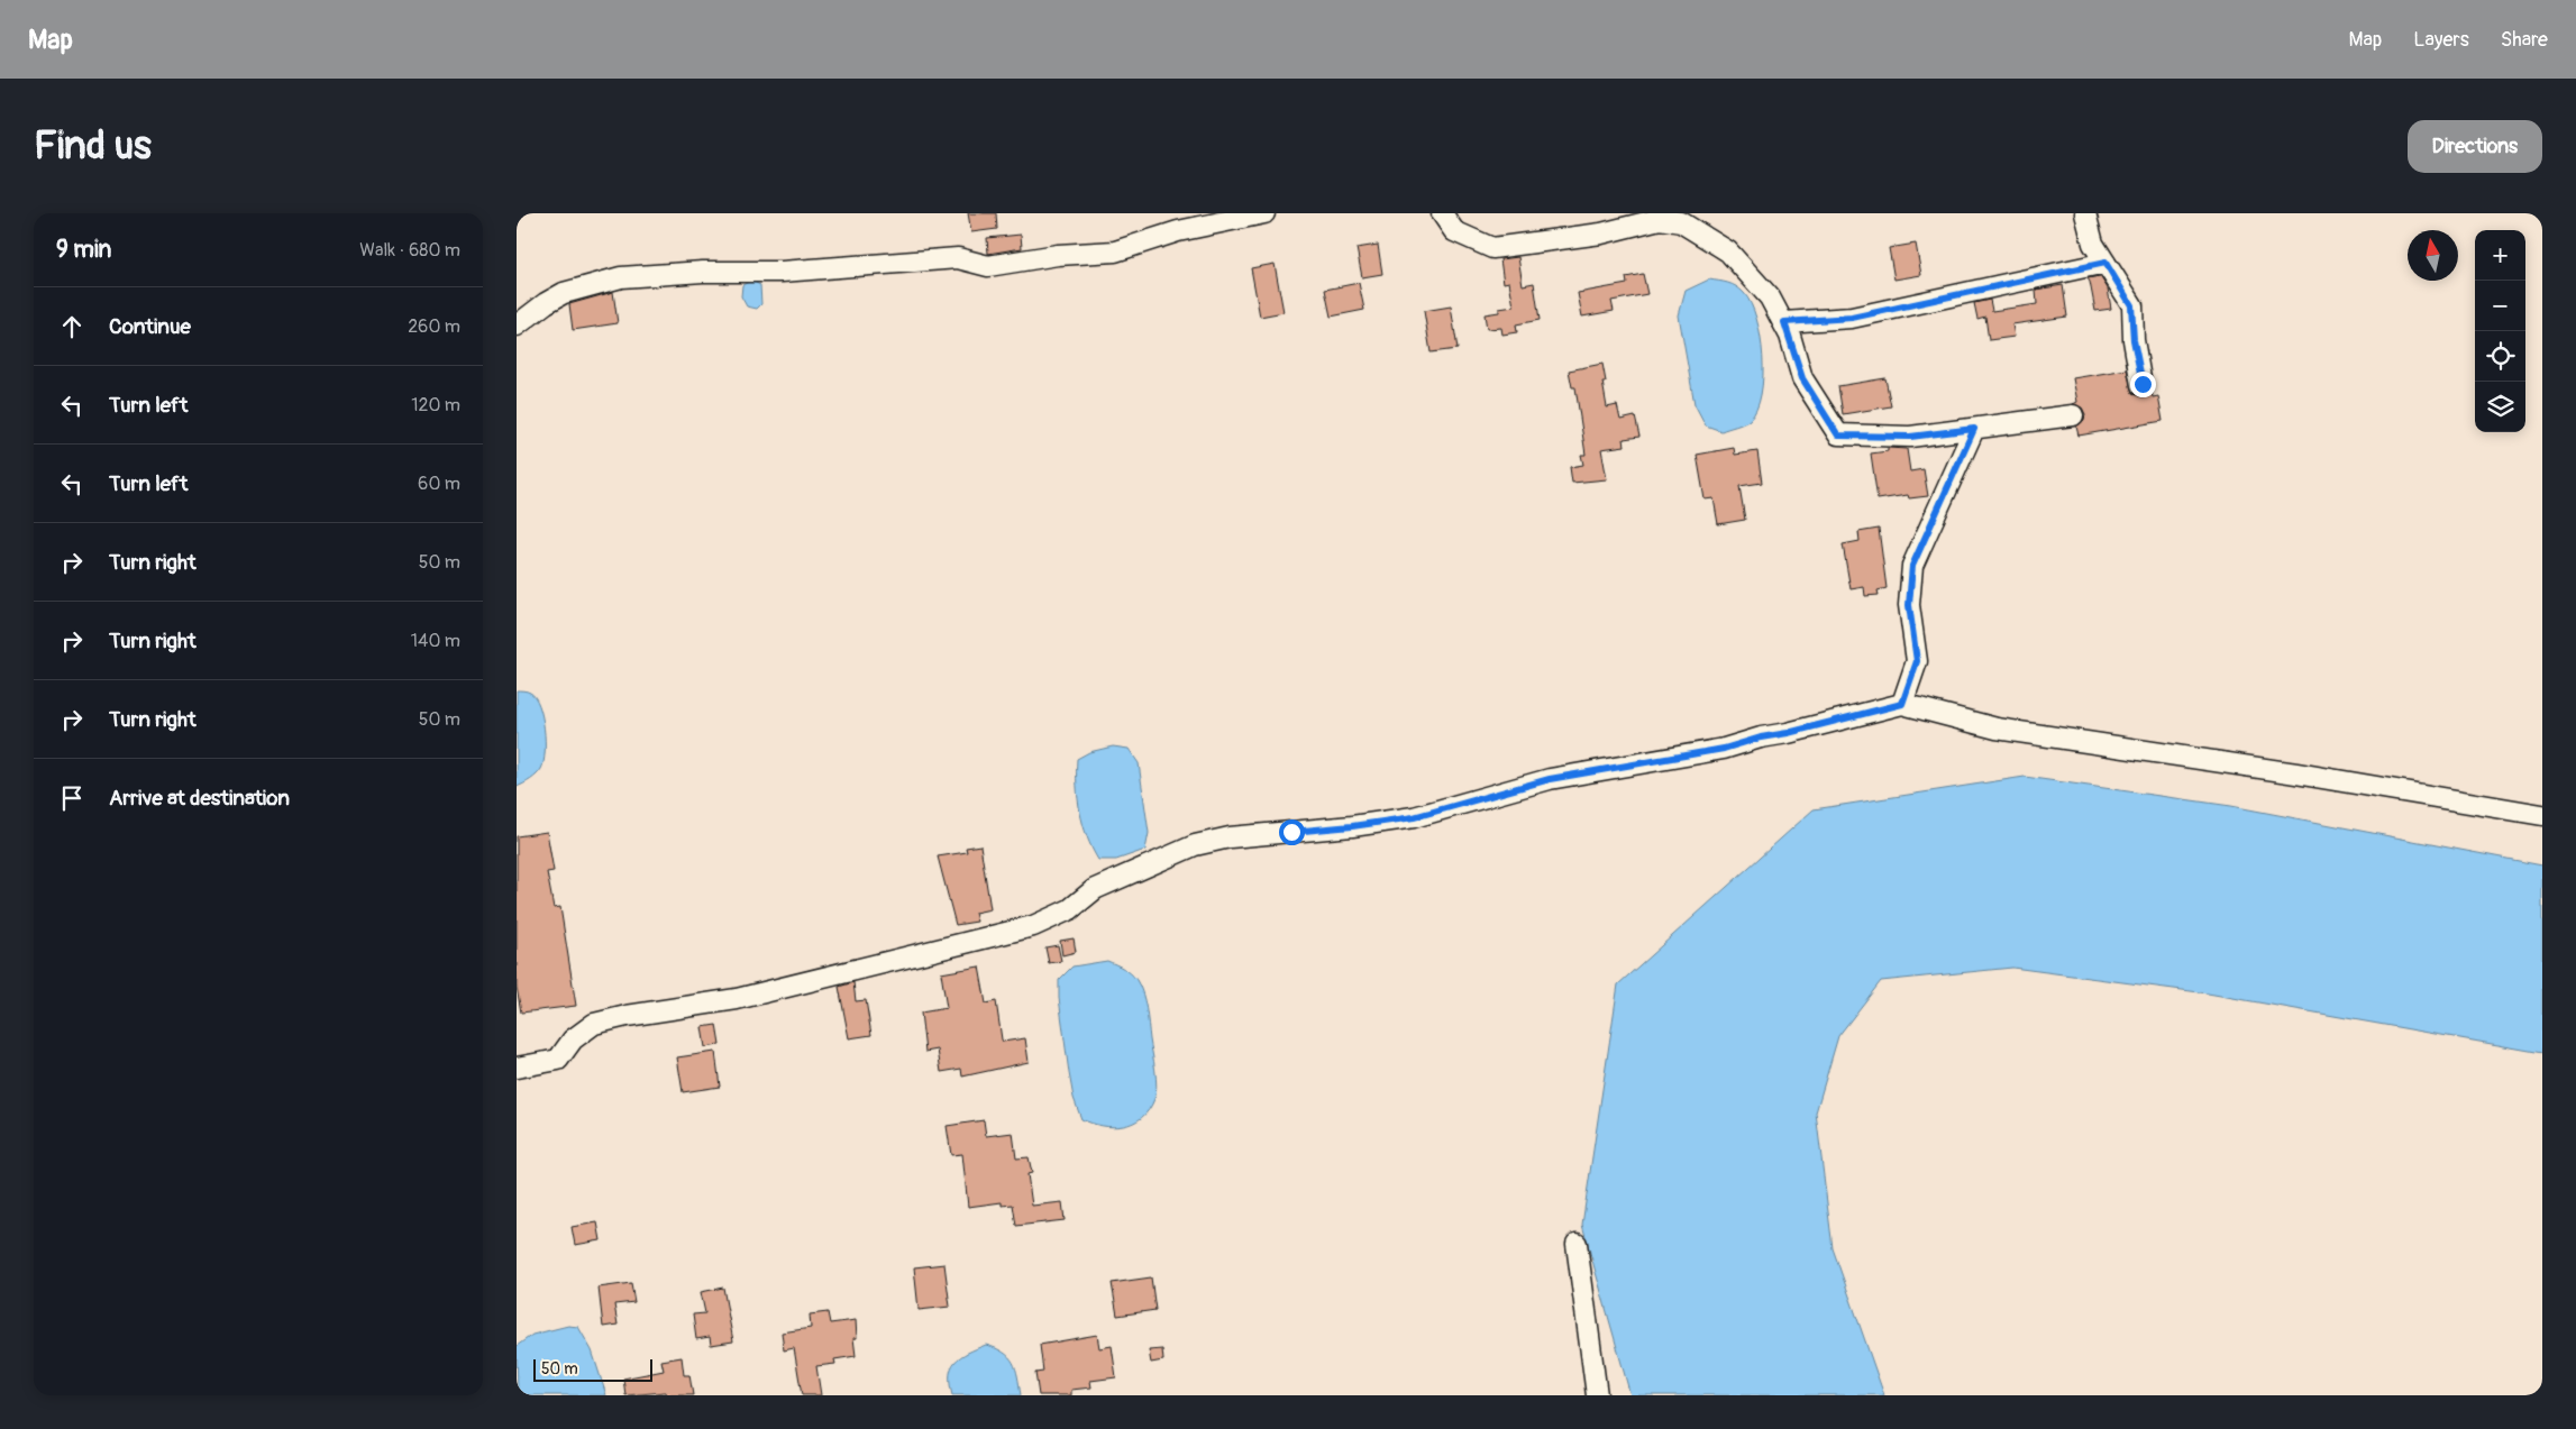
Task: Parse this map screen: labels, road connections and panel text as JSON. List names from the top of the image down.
{
  "scale_bar": "50 m",
  "north": "top",
  "page": {
    "header": "Map",
    "nav": ["Map", "Layers", "Share"],
    "buttons": "Directions",
    "title": "Find us",
    "heading": ["9 min", "Walk · 680 m"],
    "map_buttons": ["+", "−"],
    "list": [
      ["Continue", "260 m"],
      ["Turn left", "120 m"],
      ["Turn left", "60 m"],
      ["Turn right", "50 m"],
      ["Turn right", "140 m"],
      ["Turn right", "50 m"],
      "Arrive at destination"
    ],
    "scale": "50 m"
  }
}
